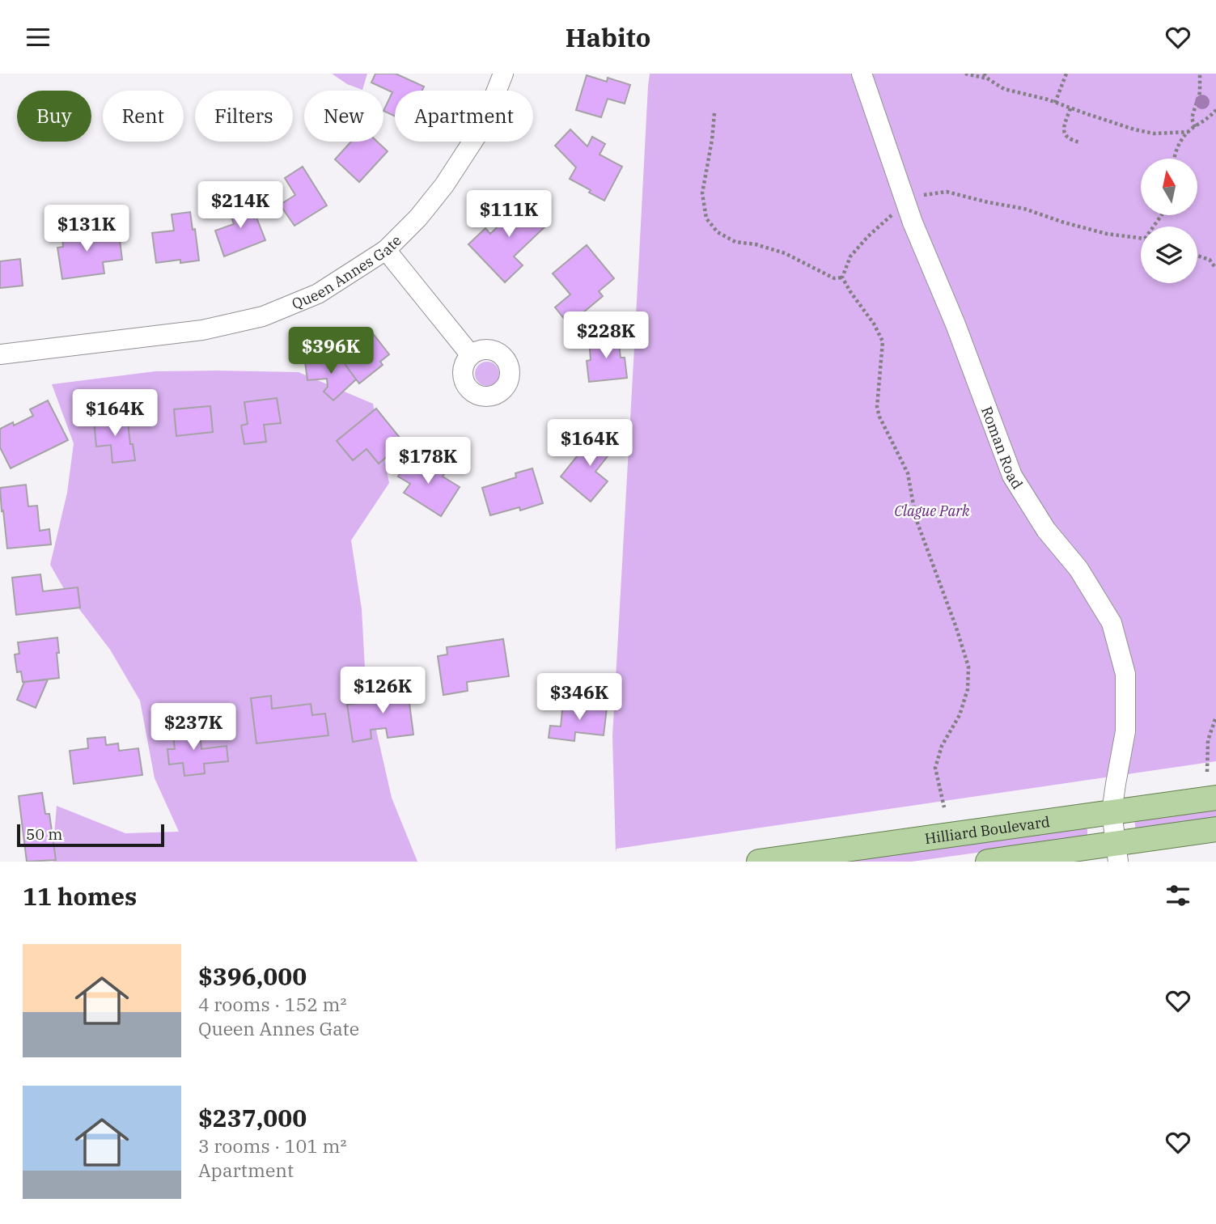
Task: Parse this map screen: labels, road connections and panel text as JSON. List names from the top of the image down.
{
  "streets": {
    "main road": ["Hilliard Boulevard"],
    "street": ["Queen Annes Gate", "Roman Road"]
  },
  "crossings": [
    ["Roman Road", "Hilliard Boulevard"]
  ],
  "parks": ["Clague Park"],
  "scale_bar": "50 m",
  "north": "top",
  "page": {
    "header": "Habito",
    "chip": [
      "Buy",
      "Rent",
      "Filters",
      "New",
      "Apartment"
    ],
    "price": [
      "$214K",
      "$111K",
      "$131K",
      "$228K",
      "$396K",
      "$164K",
      "$164K",
      "$178K",
      "$126K",
      "$346K",
      "$237K"
    ],
    "scale": "50 m",
    "heading": "11 homes",
    "list": [
      {
        "name": "$396,000",
        "note": "4 rooms · 152 m² · Queen Annes Gate"
      },
      {
        "name": "$237,000",
        "note": "3 rooms · 101 m² · Apartment"
      }
    ]
  }
}
